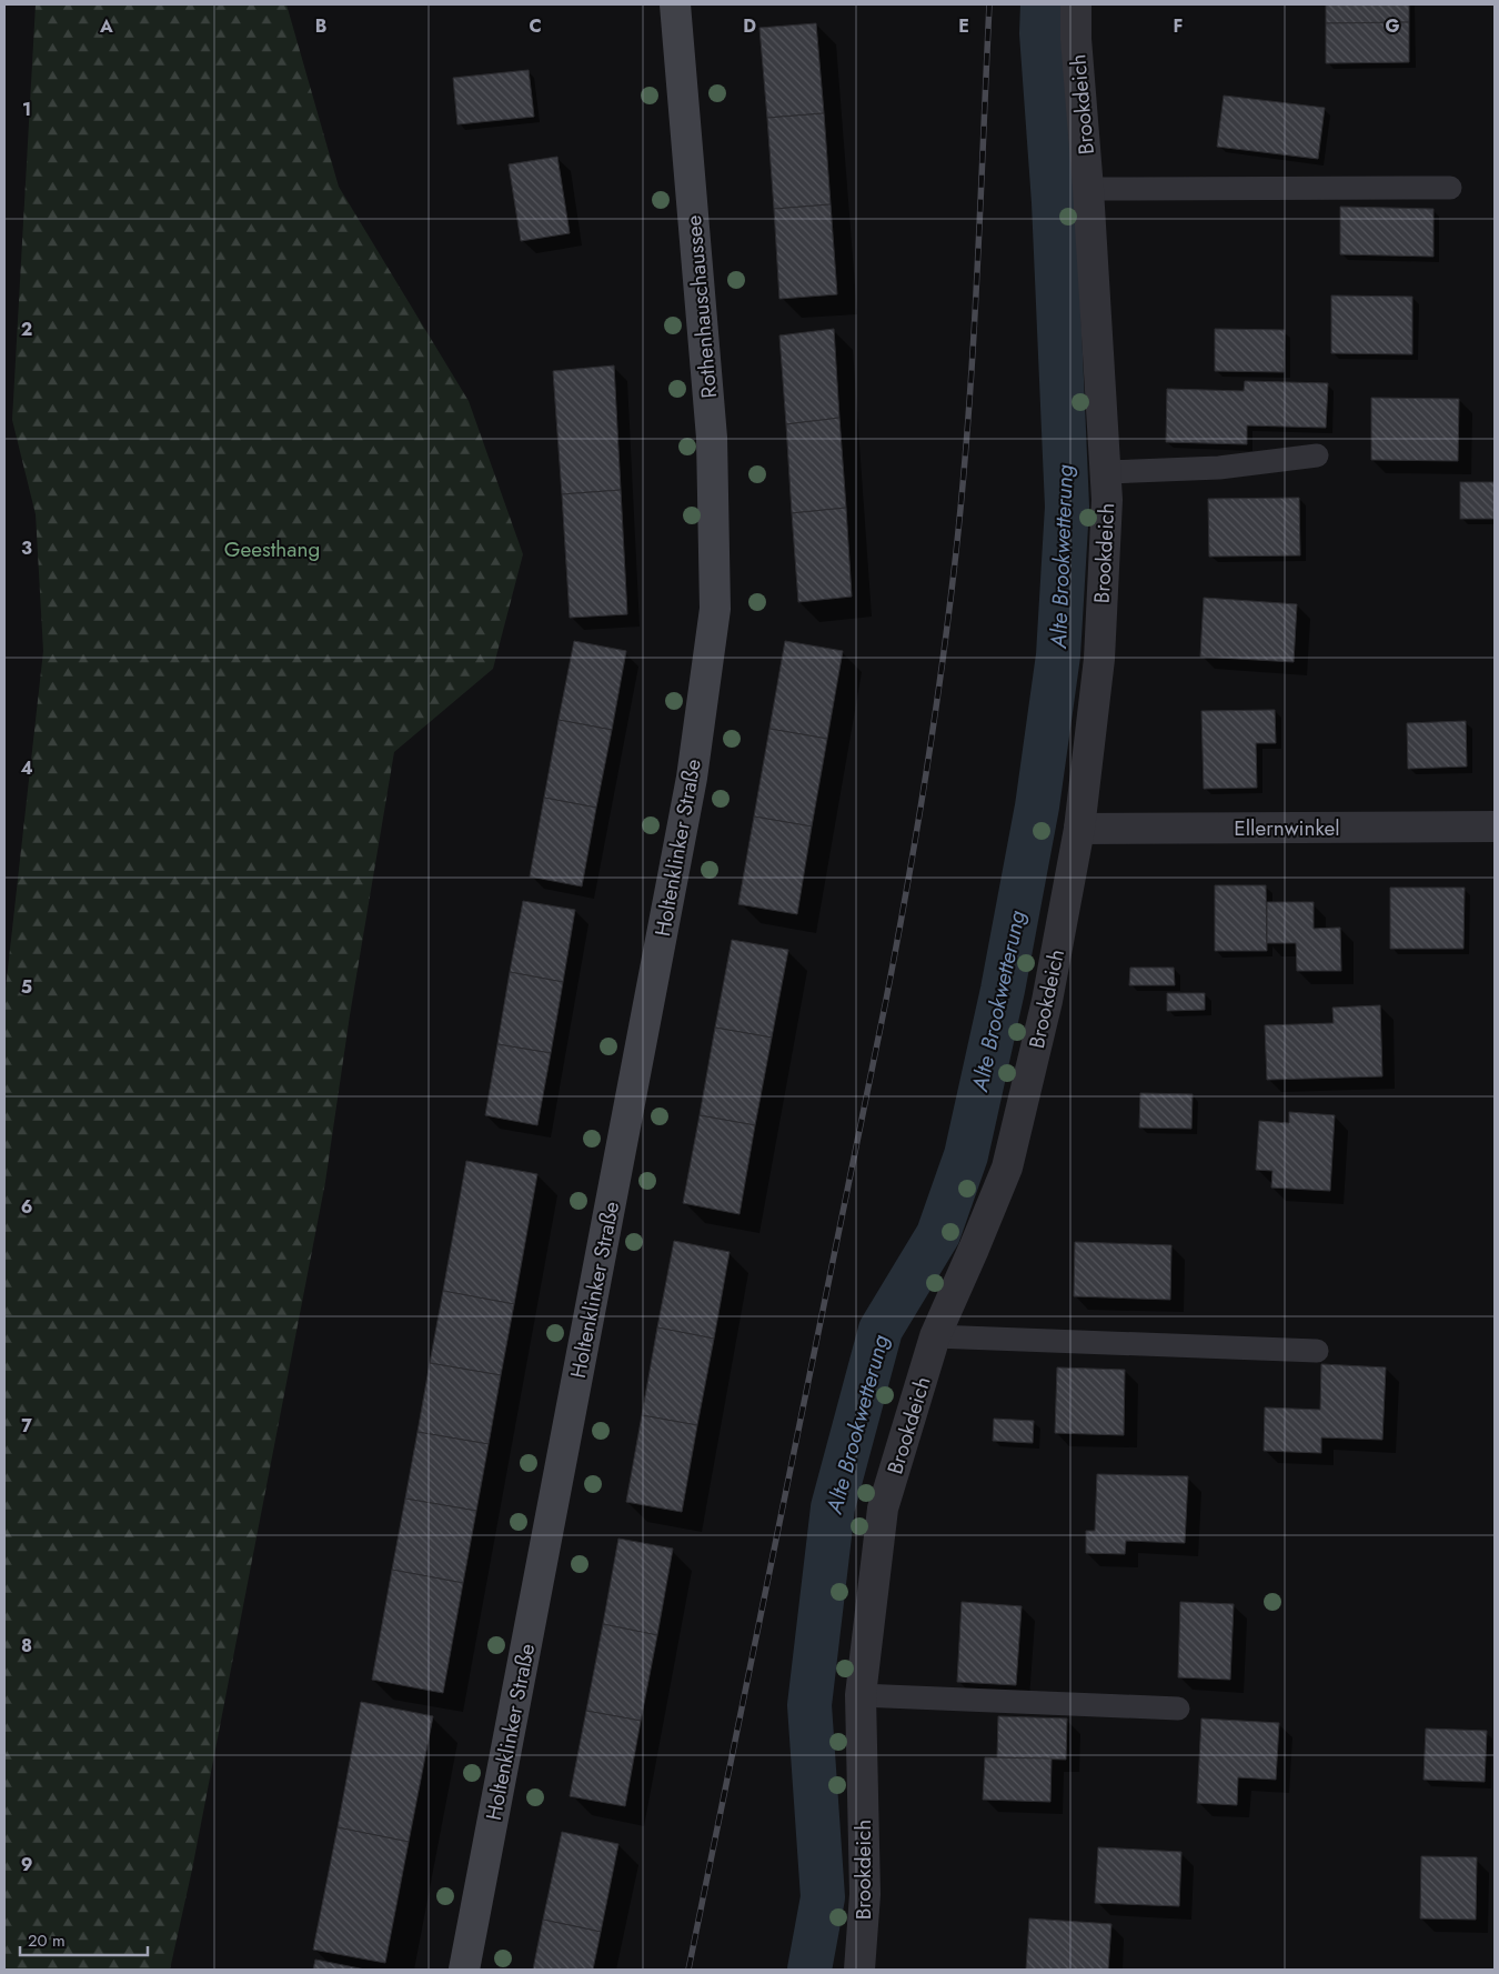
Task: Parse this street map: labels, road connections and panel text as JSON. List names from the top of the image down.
{
  "streets": {
    "main road": ["Rothenhauschaussee", "Holtenklinker Straße"],
    "street": ["Brookdeich", "Ellernwinkel"]
  },
  "crossings": [
    ["Brookdeich", "Ellernwinkel"],
    ["Rothenhauschaussee", "Holtenklinker Straße"]
  ],
  "water": ["Alte Brookwetterung"],
  "parks": ["Geesthang"],
  "scale_bar": "20 m",
  "grid": {
    "columns": [
      "A",
      "B",
      "C",
      "D",
      "E",
      "F",
      "G"
    ],
    "rows": [
      "1",
      "2",
      "3",
      "4",
      "5",
      "6",
      "7",
      "8",
      "9"
    ]
  }
}
